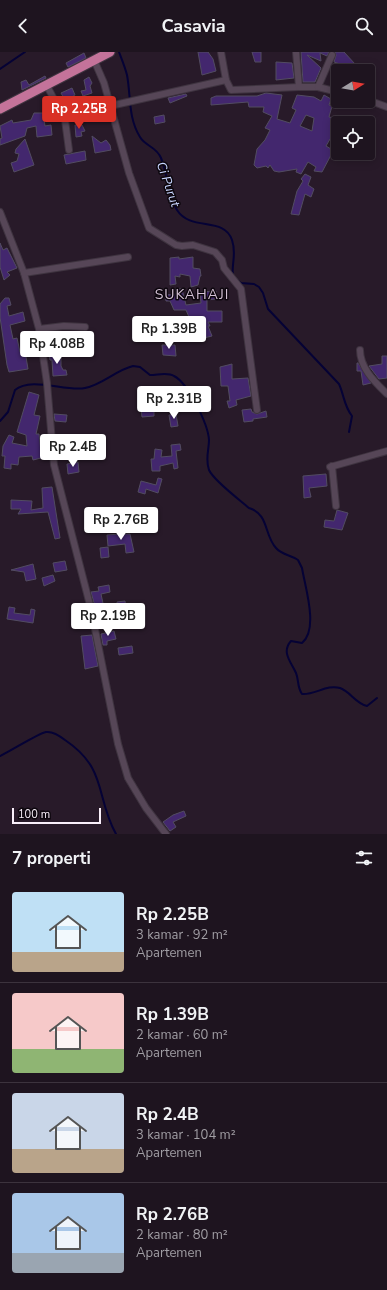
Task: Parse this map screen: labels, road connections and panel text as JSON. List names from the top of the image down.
{
  "districts": ["SUKAHAJI"],
  "water": ["Ci Purut"],
  "scale_bar": "100 m",
  "north": "right",
  "page": {
    "header": "Casavia",
    "price": [
      "Rp 2.25B",
      "Rp 1.39B",
      "Rp 4.08B",
      "Rp 2.31B",
      "Rp 2.4B",
      "Rp 2.76B",
      "Rp 2.19B"
    ],
    "scale": "100 m",
    "heading": "7 properti",
    "list": [
      {
        "name": "Rp 2.25B",
        "note": "3 kamar · 92 m² · Apartemen"
      },
      {
        "name": "Rp 1.39B",
        "note": "2 kamar · 60 m² · Apartemen"
      },
      {
        "name": "Rp 2.4B",
        "note": "3 kamar · 104 m² · Apartemen"
      },
      {
        "name": "Rp 2.76B",
        "note": "2 kamar · 80 m² · Apartemen"
      }
    ]
  }
}
